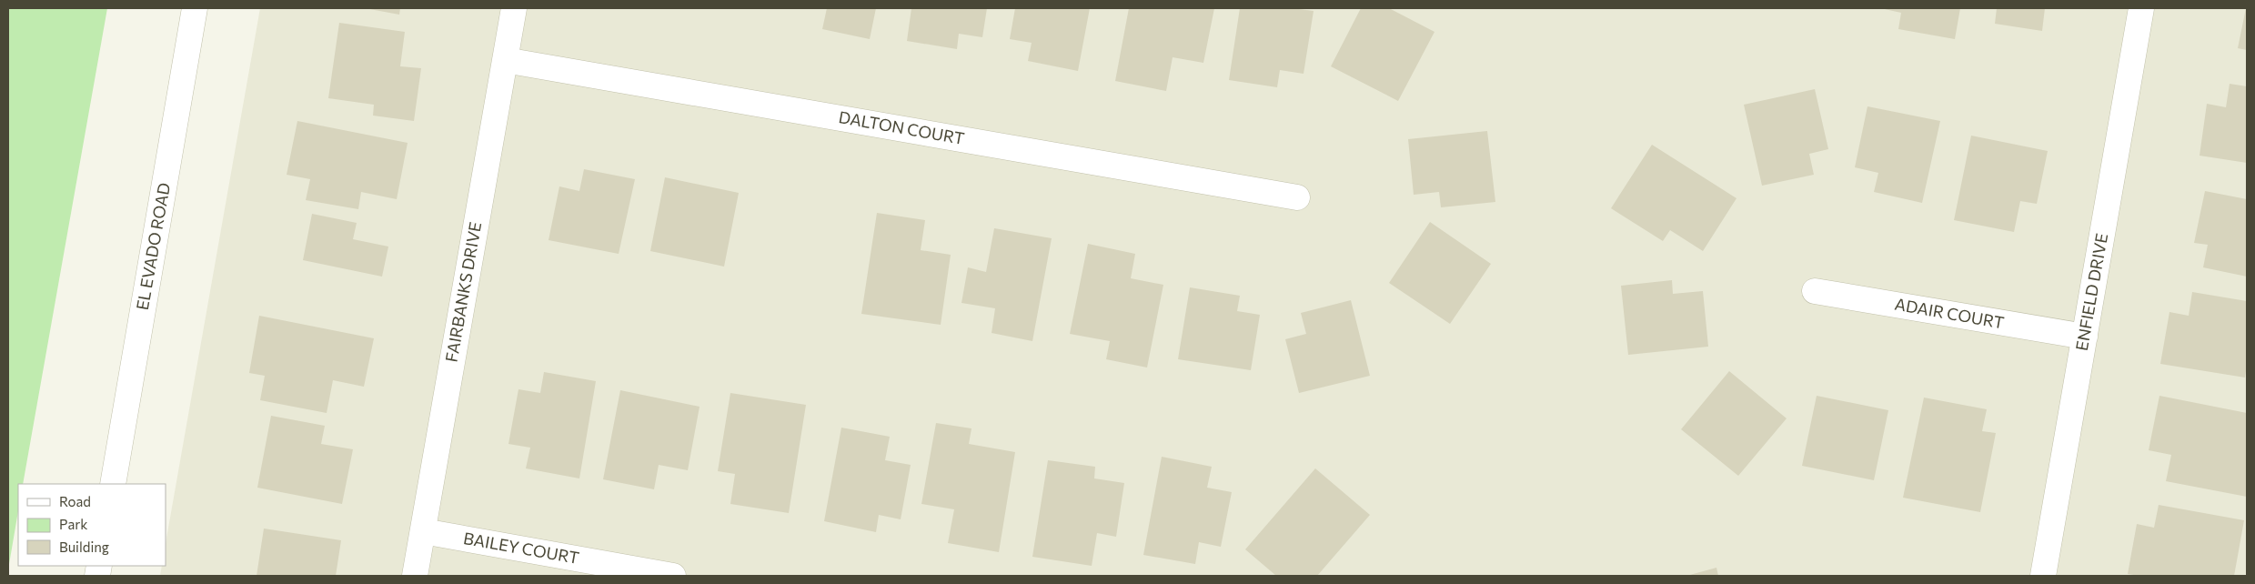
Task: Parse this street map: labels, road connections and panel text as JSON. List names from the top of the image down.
{
  "streets": {
    "street": [
      "DALTON COURT",
      "EL EVADO ROAD",
      "FAIRBANKS DRIVE",
      "ENFIELD DRIVE",
      "ADAIR COURT",
      "BAILEY COURT"
    ]
  },
  "crossings": [
    ["DALTON COURT", "FAIRBANKS DRIVE"],
    ["FAIRBANKS DRIVE", "BAILEY COURT"],
    ["ENFIELD DRIVE", "ADAIR COURT"]
  ],
  "legend": ["Road", "Park", "Building"]
}
